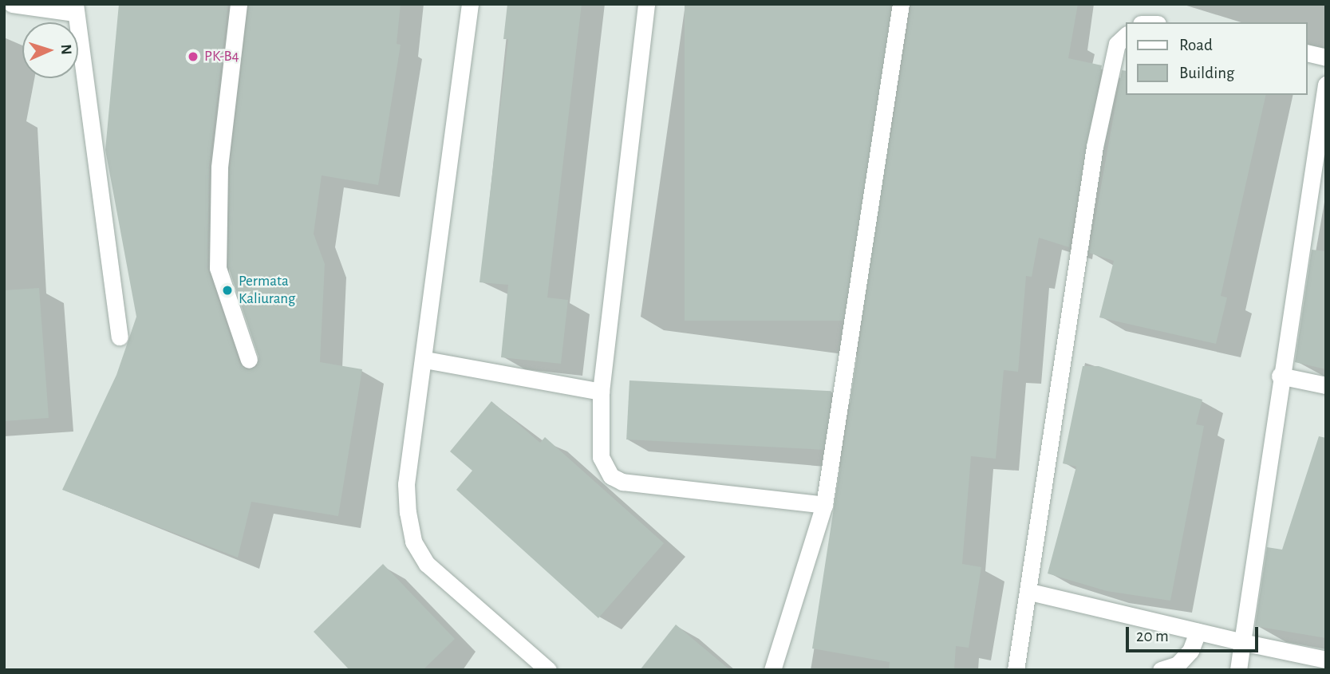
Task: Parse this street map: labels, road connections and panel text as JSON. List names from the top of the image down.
{
  "places": ["PK-B4", "Permata Kaliurang"],
  "legend": ["Road", "Building"],
  "scale_bar": "20 m",
  "north": "right"
}
